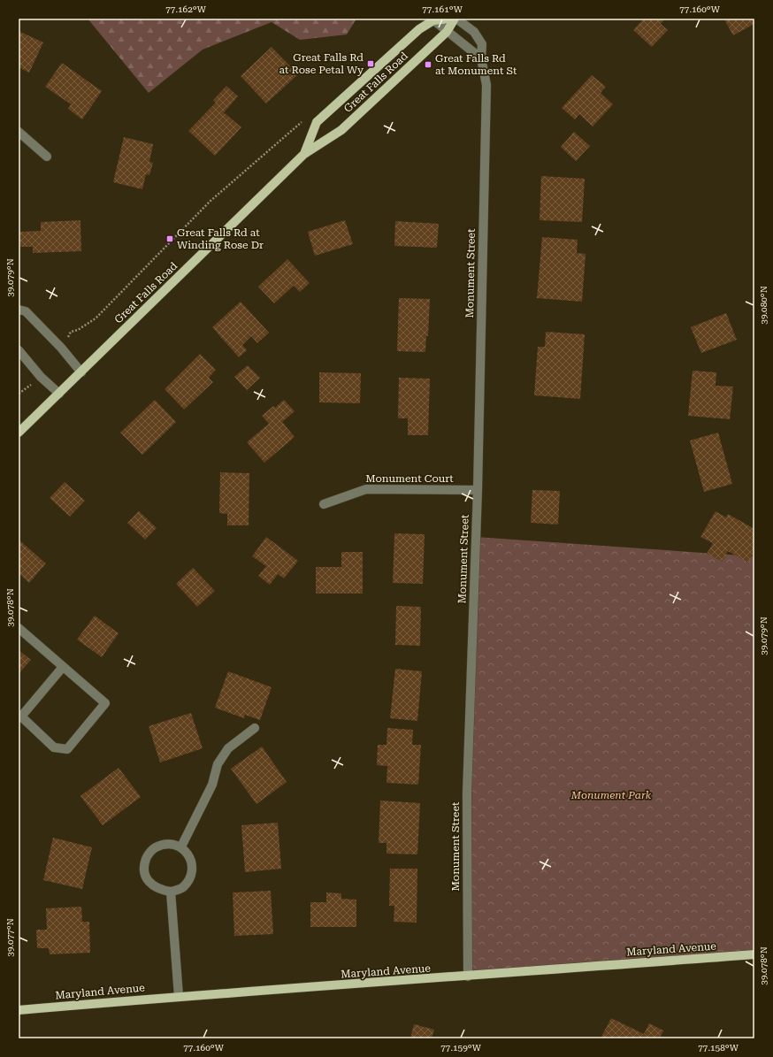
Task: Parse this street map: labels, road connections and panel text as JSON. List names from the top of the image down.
{
  "streets": {
    "main road": ["Great Falls Road", "Maryland Avenue"],
    "street": ["Monument Street", "Monument Court"]
  },
  "crossings": [
    ["Great Falls Road", "Monument Street"],
    ["Monument Street", "Monument Court"],
    ["Monument Street", "Maryland Avenue"]
  ],
  "parks": ["Monument Park"],
  "places": {
    "transit": ["Great Falls Rd at Rose Petal Wy", "Great Falls Rd at Monument St", "Great Falls Rd at Winding Rose Dr"]
  },
  "coordinates": [
    "77.162°W",
    "77.161°W",
    "77.160°W",
    "39.079°N",
    "39.080°N",
    "39.078°N",
    "39.077°N",
    "77.159°W",
    "77.158°W"
  ]
}
